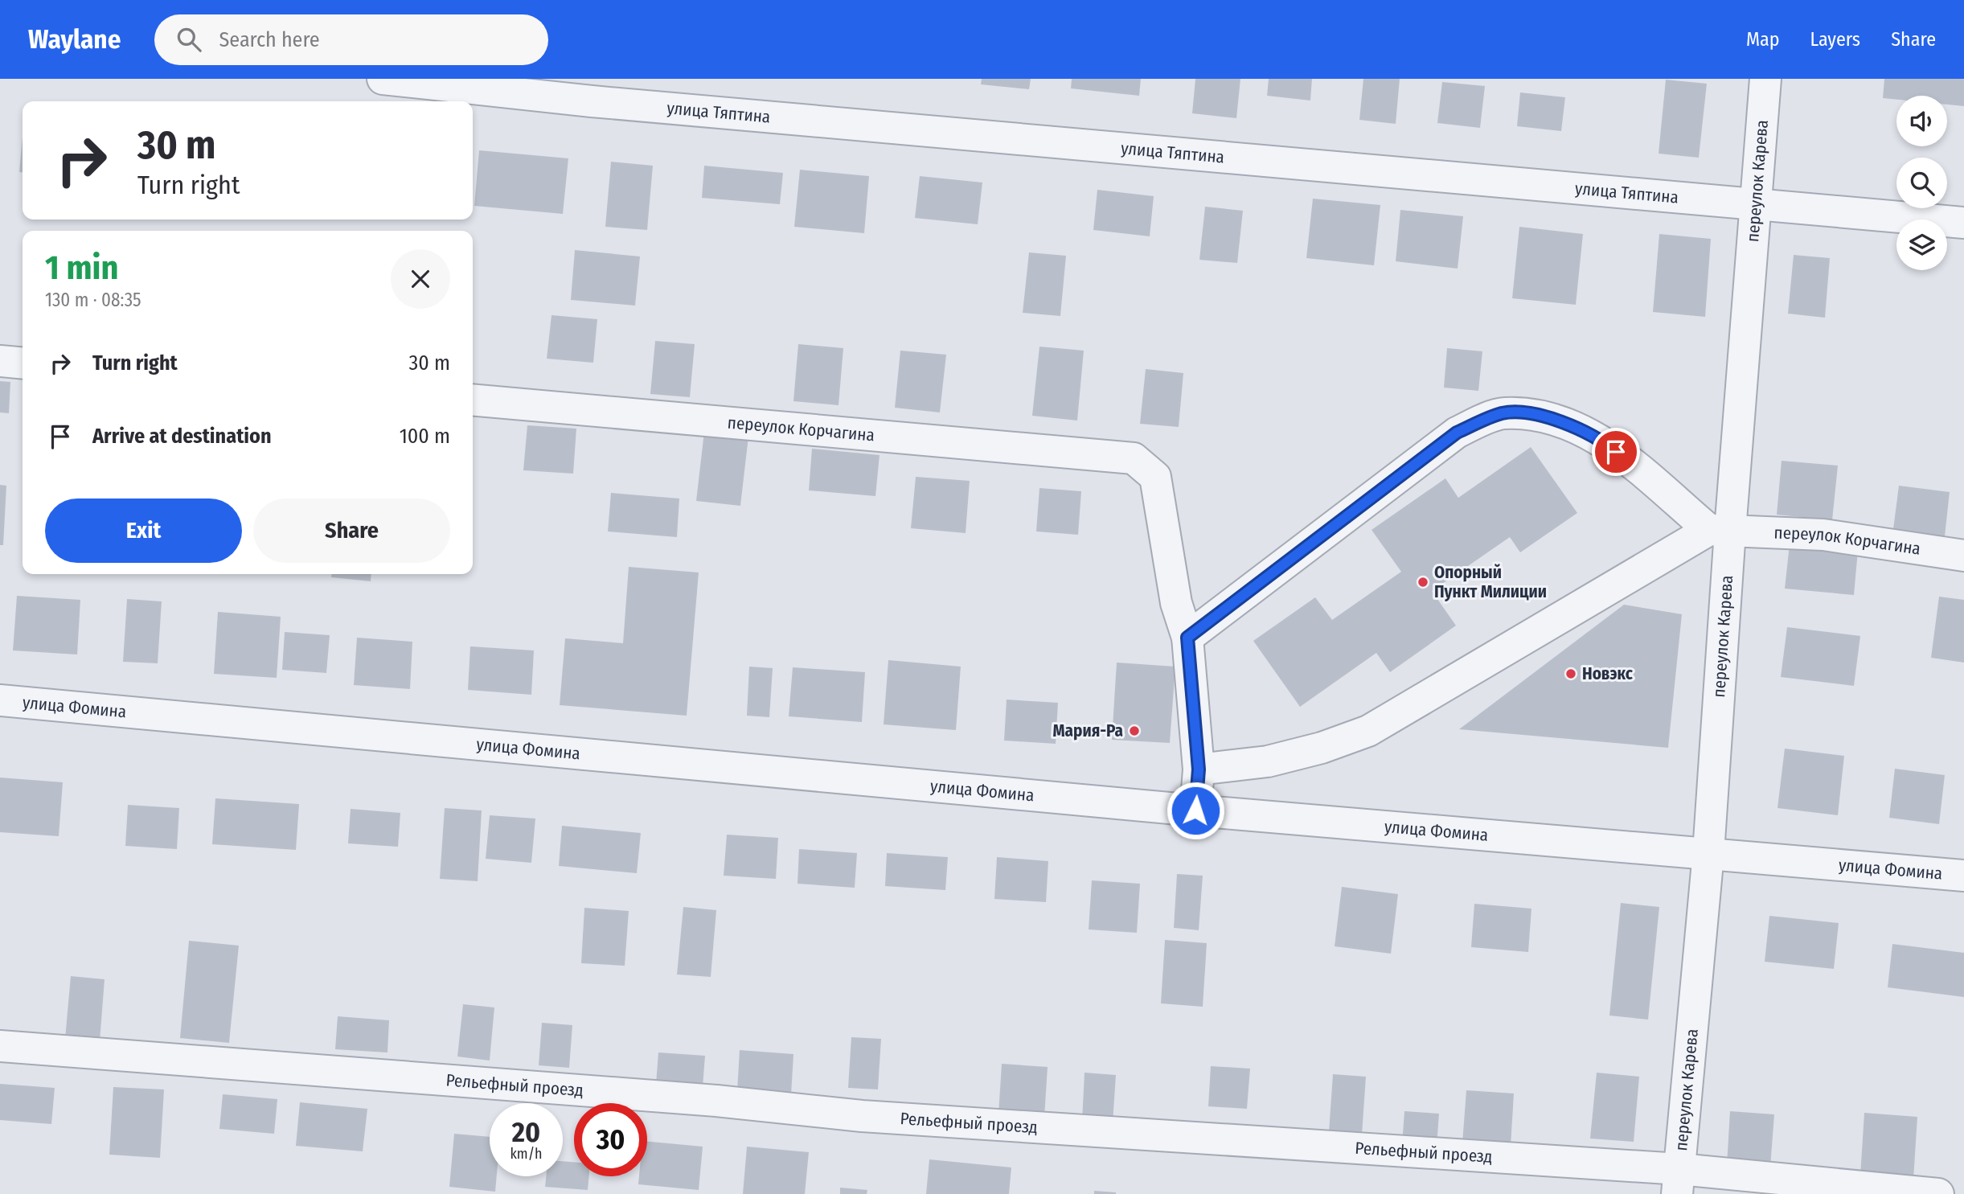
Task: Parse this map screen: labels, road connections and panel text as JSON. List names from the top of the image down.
{
  "streets": {
    "street": [
      "улица Тяптина",
      "переулок Карева",
      "переулок Корчагина",
      "улица Фомина",
      "Рельефный проезд"
    ]
  },
  "crossings": [
    ["улица Тяптина", "переулок Карева"],
    ["переулок Карева", "переулок Корчагина"],
    ["переулок Карева", "улица Фомина"],
    ["переулок Карева", "Рельефный проезд"]
  ],
  "places": ["Опорный Пункт Милиции", "Новэкс", "Мария-Ра"],
  "page": {
    "header": "Waylane",
    "search": "Search here",
    "nav": ["Map", "Layers", "Share"],
    "turn": ["30 m", "Turn right"],
    "heading": ["1 min", "130 m · 08:35"],
    "list": [
      {
        "name": "Turn right",
        "value": "30 m"
      },
      {
        "name": "Arrive at destination",
        "value": "100 m"
      }
    ],
    "buttons": ["Exit", "Share"],
    "speed": "20 km/h",
    "limit": "30"
  }
}
